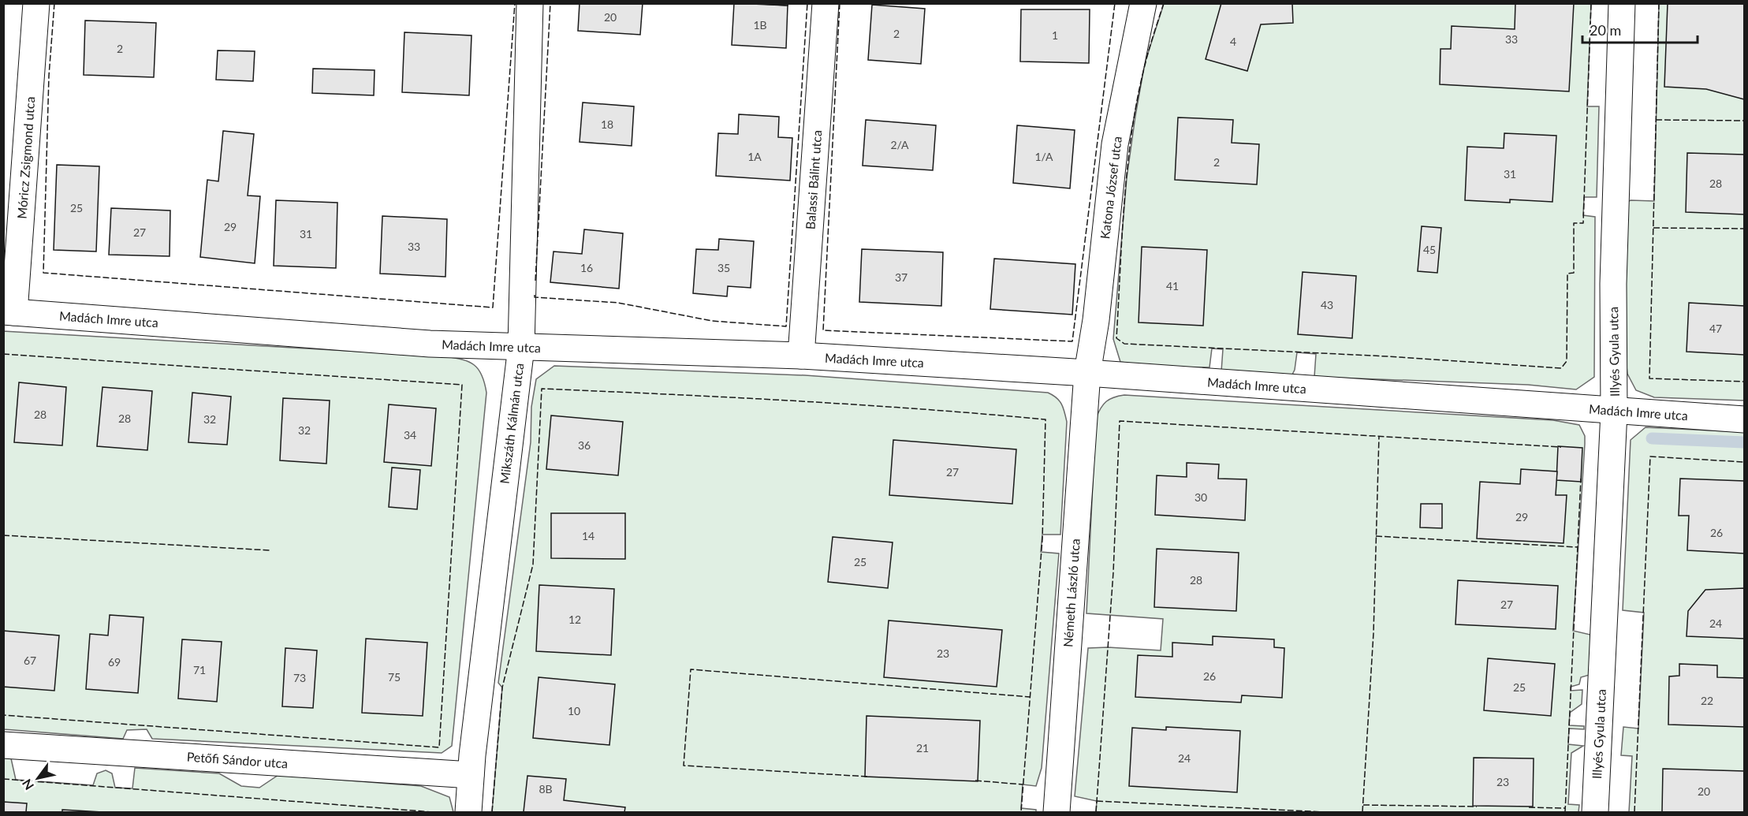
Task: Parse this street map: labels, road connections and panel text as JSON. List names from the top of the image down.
{
  "streets": {
    "street": [
      "Móricz Zsigmond utca",
      "Balassi Bálint utca",
      "Katona József utca",
      "Madách Imre utca",
      "Illyés Gyula utca",
      "Mikszáth Kálmán utca",
      "Németh László utca",
      "Petőfi Sándor utca"
    ]
  },
  "crossings": [
    ["Móricz Zsigmond utca", "Madách Imre utca"],
    ["Balassi Bálint utca", "Madách Imre utca"],
    ["Katona József utca", "Madách Imre utca"],
    ["Katona József utca", "Németh László utca"],
    ["Madách Imre utca", "Illyés Gyula utca"],
    ["Madách Imre utca", "Mikszáth Kálmán utca"],
    ["Madách Imre utca", "Németh László utca"],
    ["Mikszáth Kálmán utca", "Petőfi Sándor utca"]
  ],
  "house_numbers": [
    "20",
    "1B",
    "2",
    "1",
    "33",
    "4",
    "2",
    "18",
    "2/A",
    "1A",
    "1/A",
    "2",
    "31",
    "28",
    "25",
    "29",
    "27",
    "31",
    "33",
    "45",
    "16",
    "35",
    "37",
    "41",
    "43",
    "47",
    "28",
    "28",
    "32",
    "32",
    "34",
    "36",
    "27",
    "30",
    "29",
    "26",
    "14",
    "25",
    "28",
    "27",
    "12",
    "24",
    "23",
    "67",
    "69",
    "71",
    "26",
    "75",
    "73",
    "25",
    "22",
    "10",
    "21",
    "24",
    "23",
    "8B",
    "20"
  ],
  "scale_bar": "20 m",
  "north": "bottom left"
}
